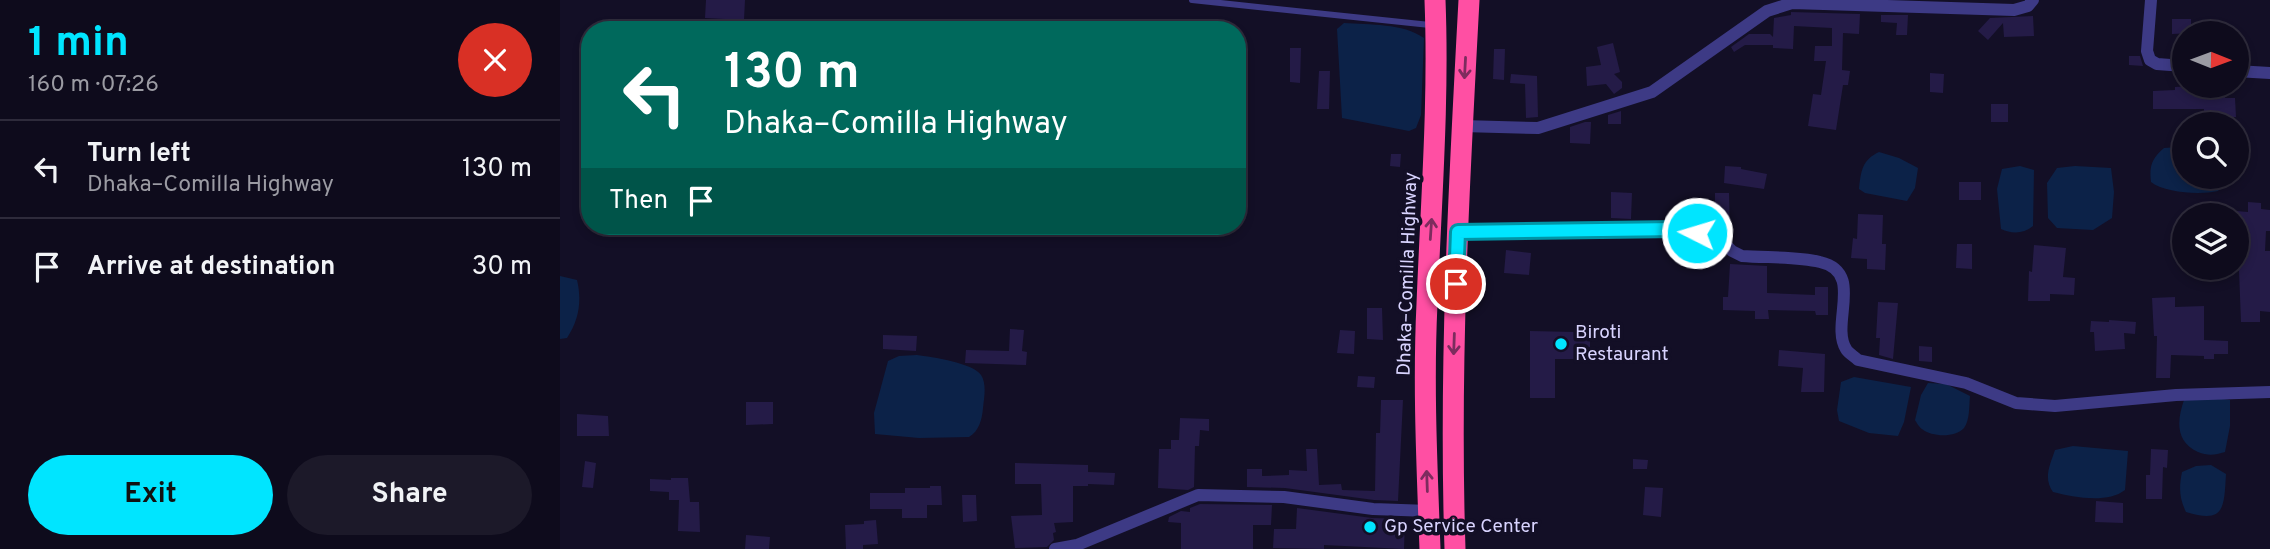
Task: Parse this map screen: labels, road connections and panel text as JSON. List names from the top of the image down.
{
  "streets": {
    "highway": ["Dhaka–Comilla Highway"]
  },
  "places": ["Biroti Restaurant", "Gp Service Center"],
  "north": "right",
  "page": {
    "heading": ["1 min", "160 m · 07:26"],
    "turn": ["130 m", "Dhaka–Comilla Highway"],
    "list": [
      {
        "name": "Turn left",
        "note": "Dhaka–Comilla Highway",
        "value": "130 m"
      },
      {
        "name": "Arrive at destination",
        "value": "30 m"
      }
    ],
    "then": "Then",
    "buttons": ["Exit", "Share"]
  }
}
